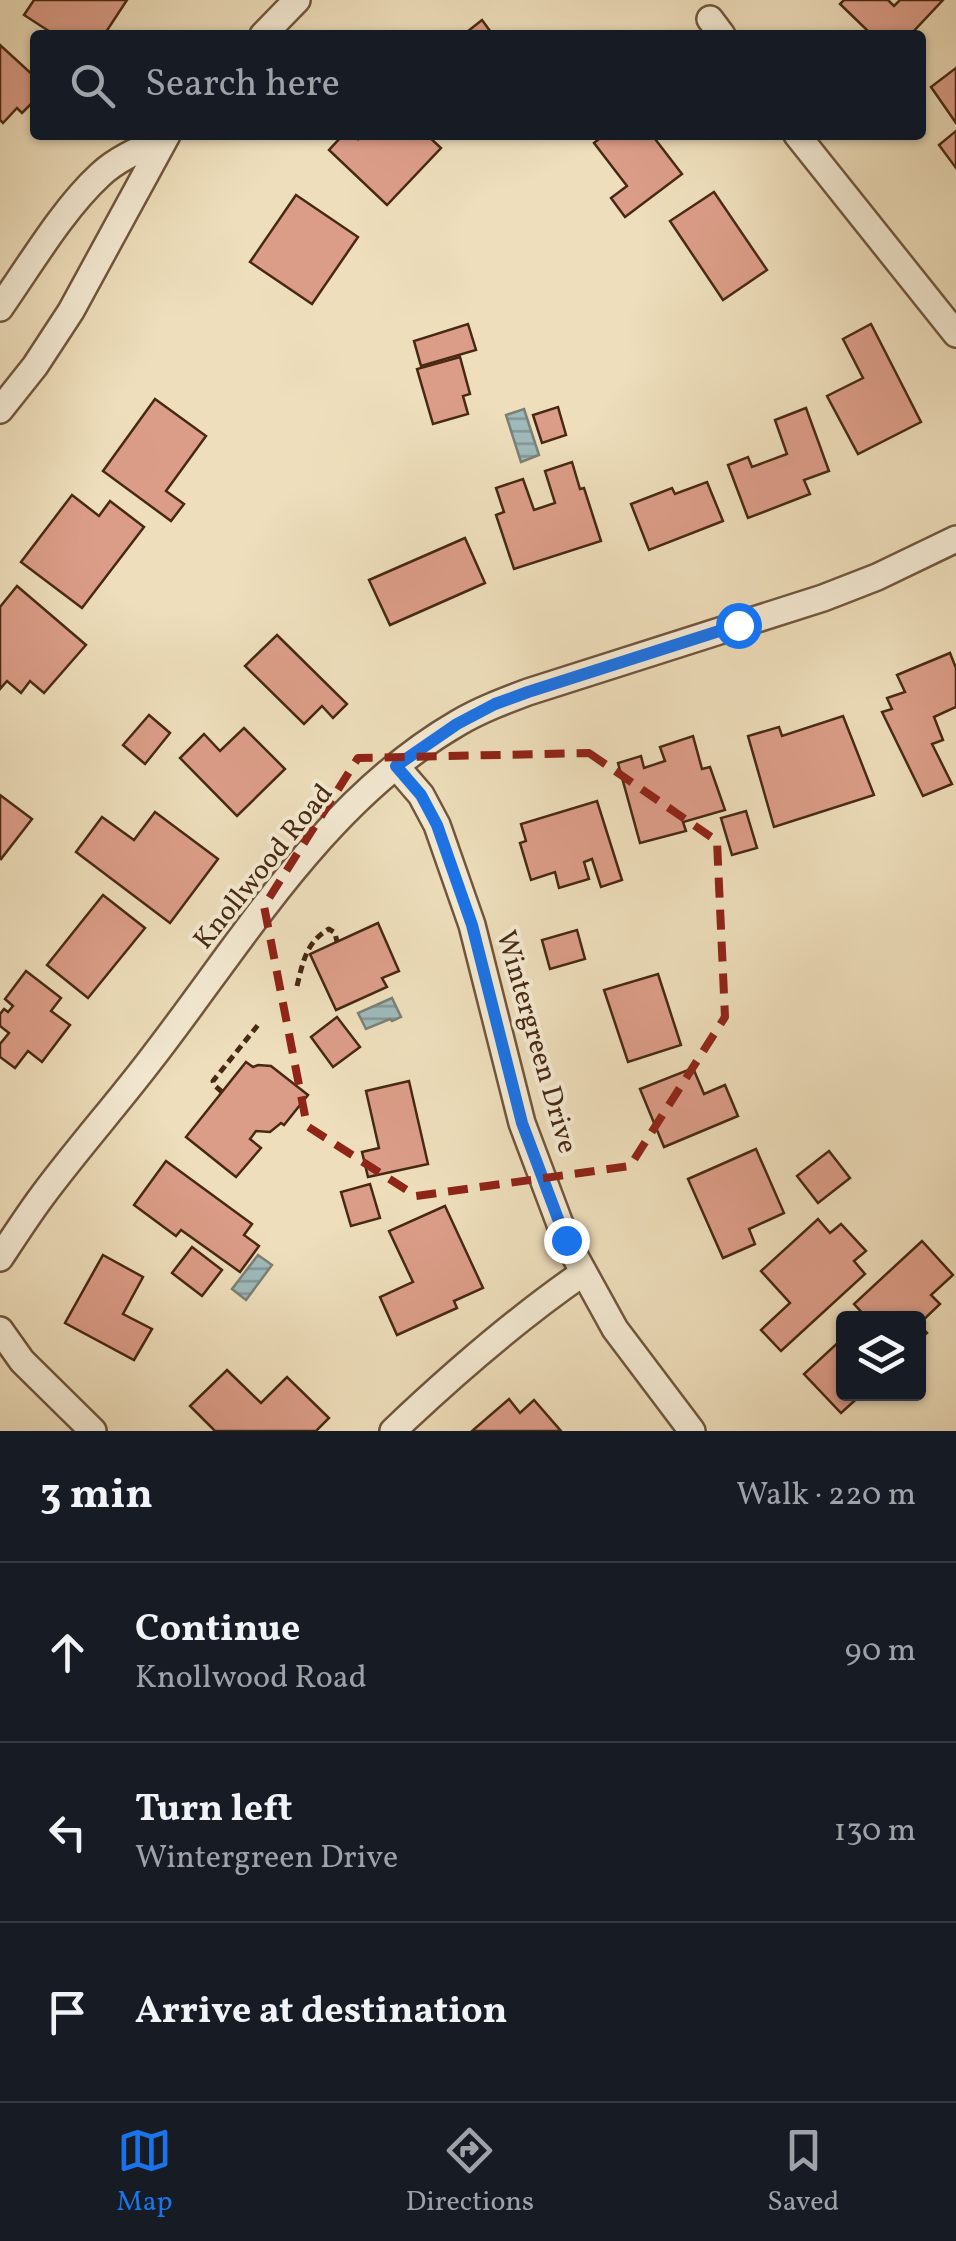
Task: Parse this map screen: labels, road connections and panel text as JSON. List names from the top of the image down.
{
  "streets": {
    "street": ["Knollwood Road", "Wintergreen Drive"]
  },
  "crossings": [
    ["Knollwood Road", "Wintergreen Drive"]
  ],
  "page": {
    "search": "Search here",
    "heading": ["3 min", "Walk · 220 m"],
    "list": [
      ["Continue", "Knollwood Road", "90 m"],
      ["Turn left", "Wintergreen Drive", "130 m"],
      "Arrive at destination"
    ],
    "nav": ["Map", "Directions", "Saved"]
  }
}
